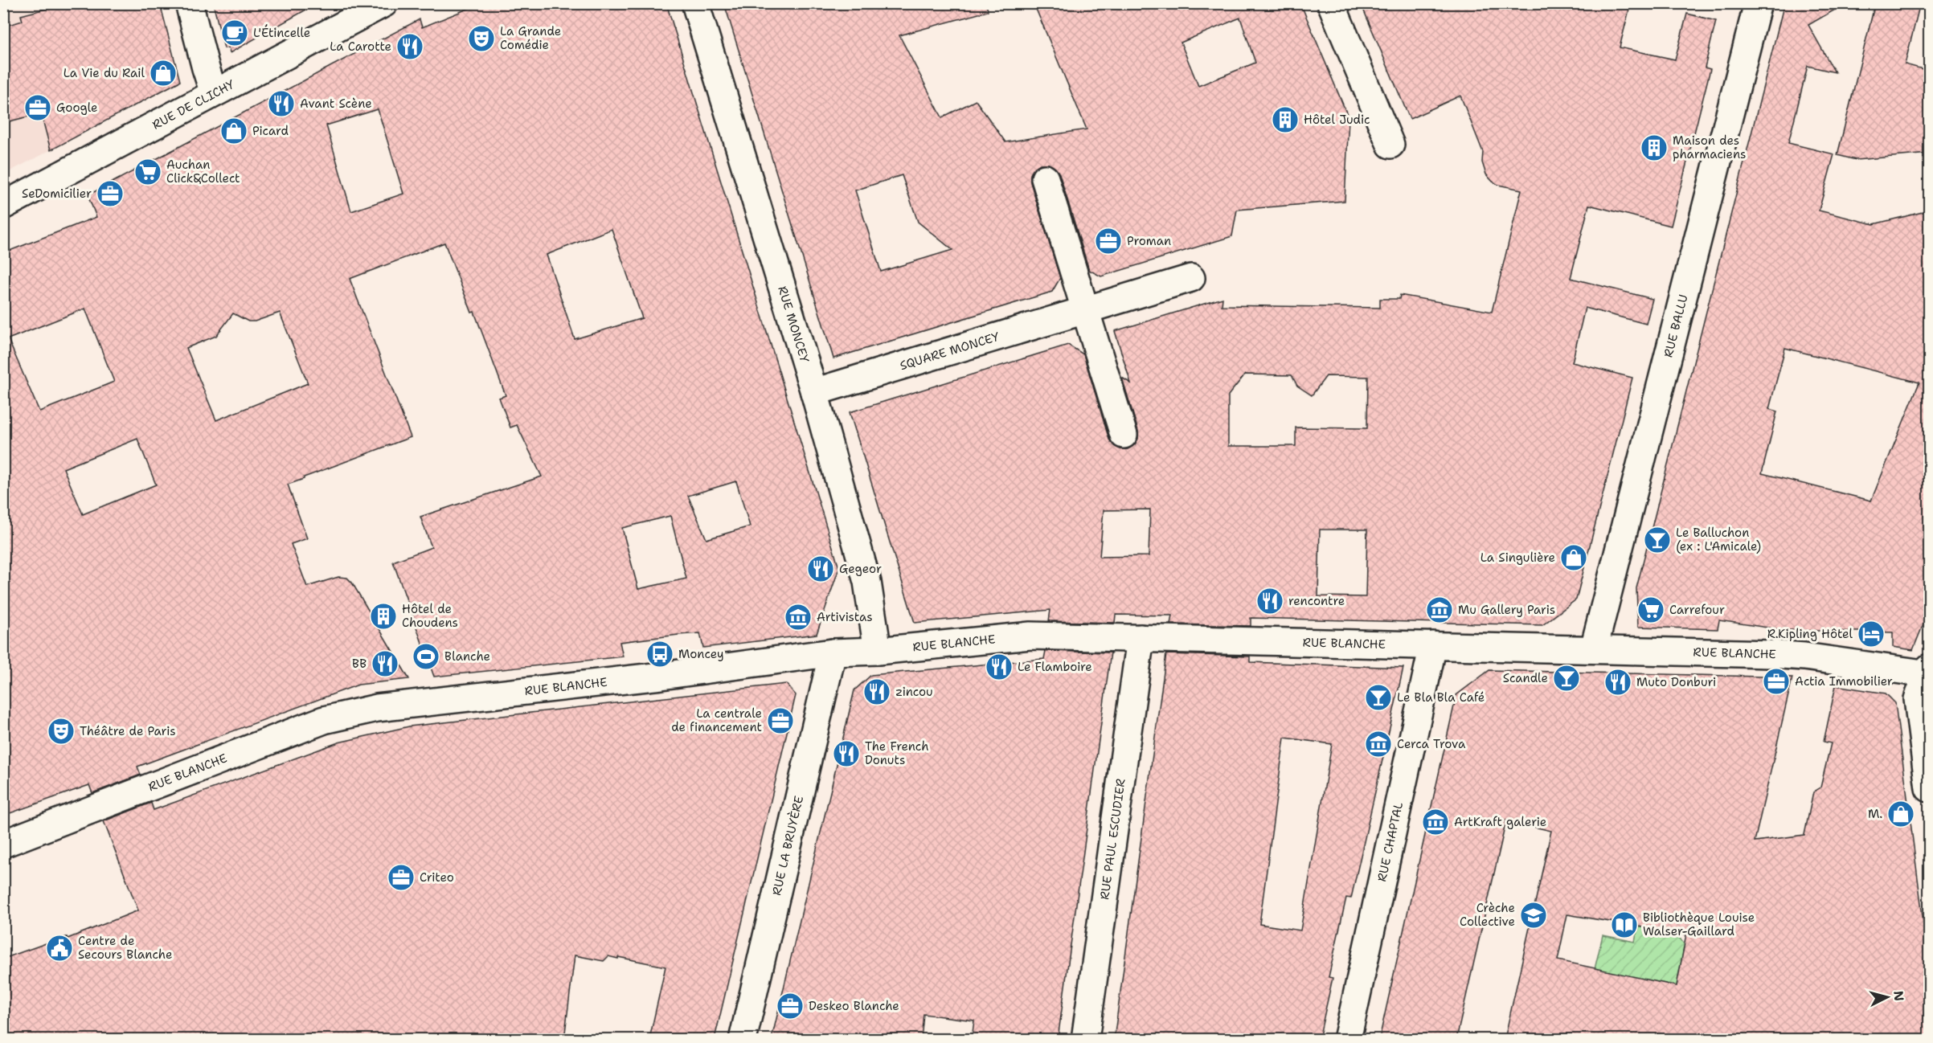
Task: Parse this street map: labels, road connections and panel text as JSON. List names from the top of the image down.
{
  "streets": {
    "street": [
      "RUE DE CLICHY",
      "RUE MONCEY",
      "RUE BALLU",
      "SQUARE MONCEY",
      "RUE BLANCHE",
      "RUE PAUL ESCUDIER",
      "RUE CHAPTAL",
      "RUE LA BRUYÈRE"
    ]
  },
  "crossings": [
    ["RUE MONCEY", "SQUARE MONCEY"],
    ["RUE MONCEY", "RUE BLANCHE"],
    ["RUE BALLU", "RUE BLANCHE"],
    ["RUE BLANCHE", "RUE PAUL ESCUDIER"],
    ["RUE BLANCHE", "RUE CHAPTAL"],
    ["RUE BLANCHE", "RUE LA BRUYÈRE"]
  ],
  "places": {
    "cafe": ["L'Étincelle"],
    "theatre": ["La Grande Comédie", "Théâtre de Paris"],
    "restaurant": [
      "La Carotte",
      "Avant Scène",
      "Gegeor",
      "rencontre",
      "BB",
      "Le Flamboire",
      "Muto Donburi",
      "zincou",
      "The French Donuts"
    ],
    "shop": [
      "La Vie du Rail",
      "Picard",
      "La Singulière",
      "M."
    ],
    "office": [
      "Google",
      "SeDomicilier",
      "Proman",
      "Actia Immobilier",
      "La centrale de financement",
      "Criteo",
      "Deskeo Blanche"
    ],
    "building": ["Hôtel Judic", "Maison des pharmaciens", "Hôtel de Choudens"],
    "supermarket": ["Auchan Click&Collect", "Carrefour"],
    "bar": ["Le Balluchon (ex : L'Amicale)", "Scandle", "Le Bla Bla Café"],
    "museum": [
      "Mu Gallery Paris",
      "Artivistas",
      "Cerca Trova",
      "ArtKraft galerie"
    ],
    "hotel": ["R.Kipling Hôtel"],
    "bus stop": ["Moncey"],
    "sports": ["Blanche"],
    "school or university": ["Crèche Collective"],
    "library": ["Bibliothèque Louise Walser-Gaillard"],
    "public building": ["Centre de Secours Blanche"]
  },
  "north": "right"
}
